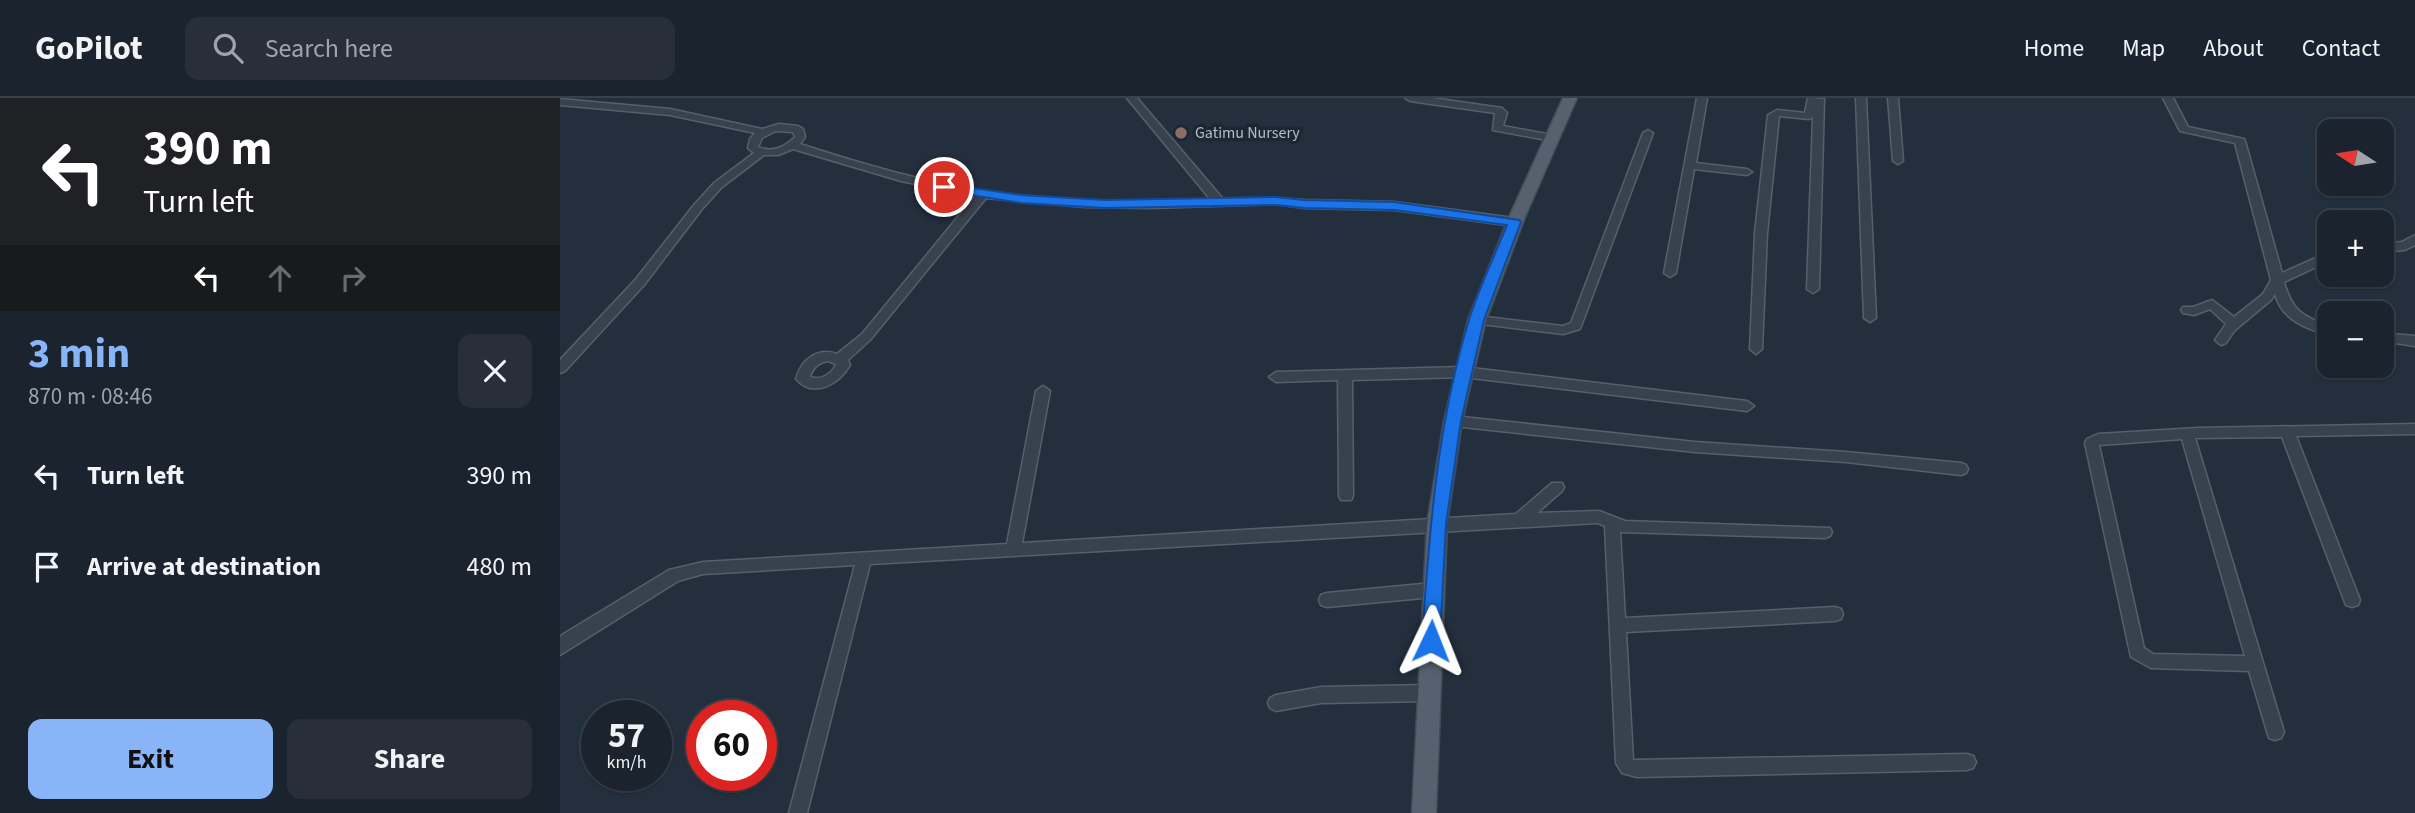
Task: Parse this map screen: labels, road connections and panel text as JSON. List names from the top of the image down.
{
  "places": ["Gatimu Nursery"],
  "north": "left",
  "page": {
    "header": "GoPilot",
    "search": "Search here",
    "nav": [
      "Home",
      "Map",
      "About",
      "Contact"
    ],
    "turn": ["390 m", "Turn left"],
    "map_buttons": ["+", "−"],
    "heading": ["3 min", "870 m · 08:46"],
    "list": [
      {
        "name": "Turn left",
        "value": "390 m"
      },
      {
        "name": "Arrive at destination",
        "value": "480 m"
      }
    ],
    "speed": "57 km/h",
    "limit": "60",
    "buttons": ["Exit", "Share"]
  }
}
